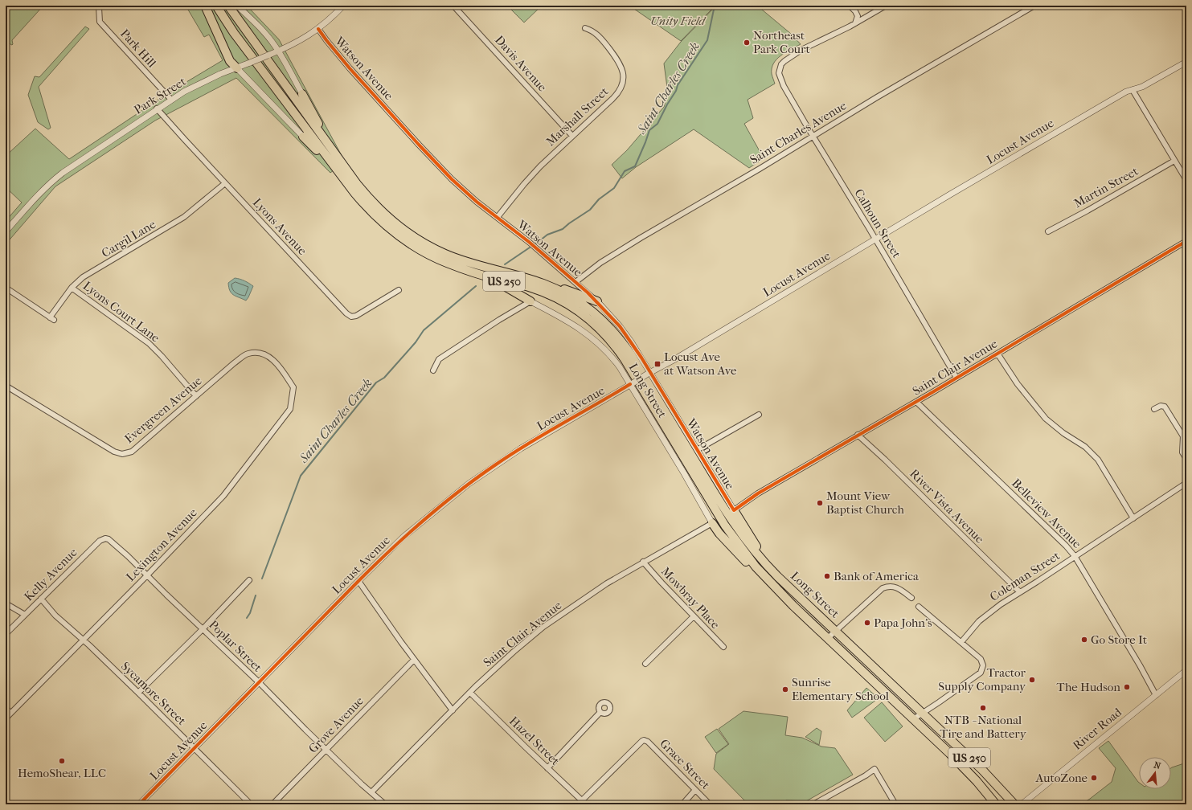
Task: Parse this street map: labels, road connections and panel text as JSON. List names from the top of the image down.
{
  "streets": {
    "highway": ["US 250", "Long Street"],
    "street": [
      "Park Hill",
      "Davis Avenue",
      "Watson Avenue",
      "Park Street",
      "Marshall Street",
      "Saint Charles Avenue",
      "Locust Avenue",
      "Martin Street",
      "Calhoun Street",
      "Lyons Avenue",
      "Cargil Lane",
      "Lyons Court Lane",
      "Saint Clair Avenue",
      "Evergreen Avenue",
      "River Vista Avenue",
      "Belleview Avenue",
      "Lexington Avenue",
      "Kelly Avenue",
      "Coleman Street",
      "Mowbray Place",
      "Poplar Street",
      "Sycamore Street",
      "Grove Avenue",
      "River Road",
      "Hazel Street",
      "Grace Street"
    ]
  },
  "crossings": [
    ["Park Hill", "Park Street"],
    ["Davis Avenue", "Marshall Street"],
    ["Watson Avenue", "Park Street"],
    ["Watson Avenue", "Marshall Street"],
    ["Watson Avenue", "Saint Charles Avenue"],
    ["Watson Avenue", "Locust Avenue"],
    ["Watson Avenue", "Saint Clair Avenue"],
    ["Park Street", "Lyons Avenue"],
    ["Saint Charles Avenue", "Calhoun Street"],
    ["Locust Avenue", "Calhoun Street"],
    ["Locust Avenue", "Long Street"],
    ["Locust Avenue", "Poplar Street"],
    ["Locust Avenue", "Sycamore Street"],
    ["Calhoun Street", "Saint Clair Avenue"],
    ["Lyons Avenue", "Cargil Lane"],
    ["Cargil Lane", "Lyons Court Lane"],
    ["US 250", "Long Street"],
    ["Lyons Court Lane", "Evergreen Avenue"],
    ["Saint Clair Avenue", "Long Street"],
    ["Saint Clair Avenue", "River Vista Avenue"],
    ["Saint Clair Avenue", "Belleview Avenue"],
    ["Saint Clair Avenue", "Mowbray Place"],
    ["Saint Clair Avenue", "Poplar Street"],
    ["Saint Clair Avenue", "Hazel Street"],
    ["Evergreen Avenue", "Lexington Avenue"],
    ["River Vista Avenue", "Coleman Street"],
    ["Belleview Avenue", "Coleman Street"],
    ["Belleview Avenue", "River Road"],
    ["Lexington Avenue", "Poplar Street"],
    ["Lexington Avenue", "Sycamore Street"],
    ["Kelly Avenue", "Poplar Street"],
    ["Kelly Avenue", "Sycamore Street"],
    ["Poplar Street", "Grove Avenue"],
    ["Hazel Street", "Grace Street"]
  ],
  "water": ["Saint Charles Creek"],
  "parks": ["Unity Field"],
  "places": {
    "other": [
      "Northeast Park Court",
      "Mount View Baptist Church",
      "Bank of America",
      "Papa John's",
      "Go Store It",
      "Tractor Supply Company",
      "The Hudson",
      "Sunrise Elementary School",
      "NTB - National Tire and Battery",
      "HemoShear, LLC",
      "AutoZone"
    ],
    "transit": ["Locust Ave at Watson Ave"]
  },
  "north": "top"
}
